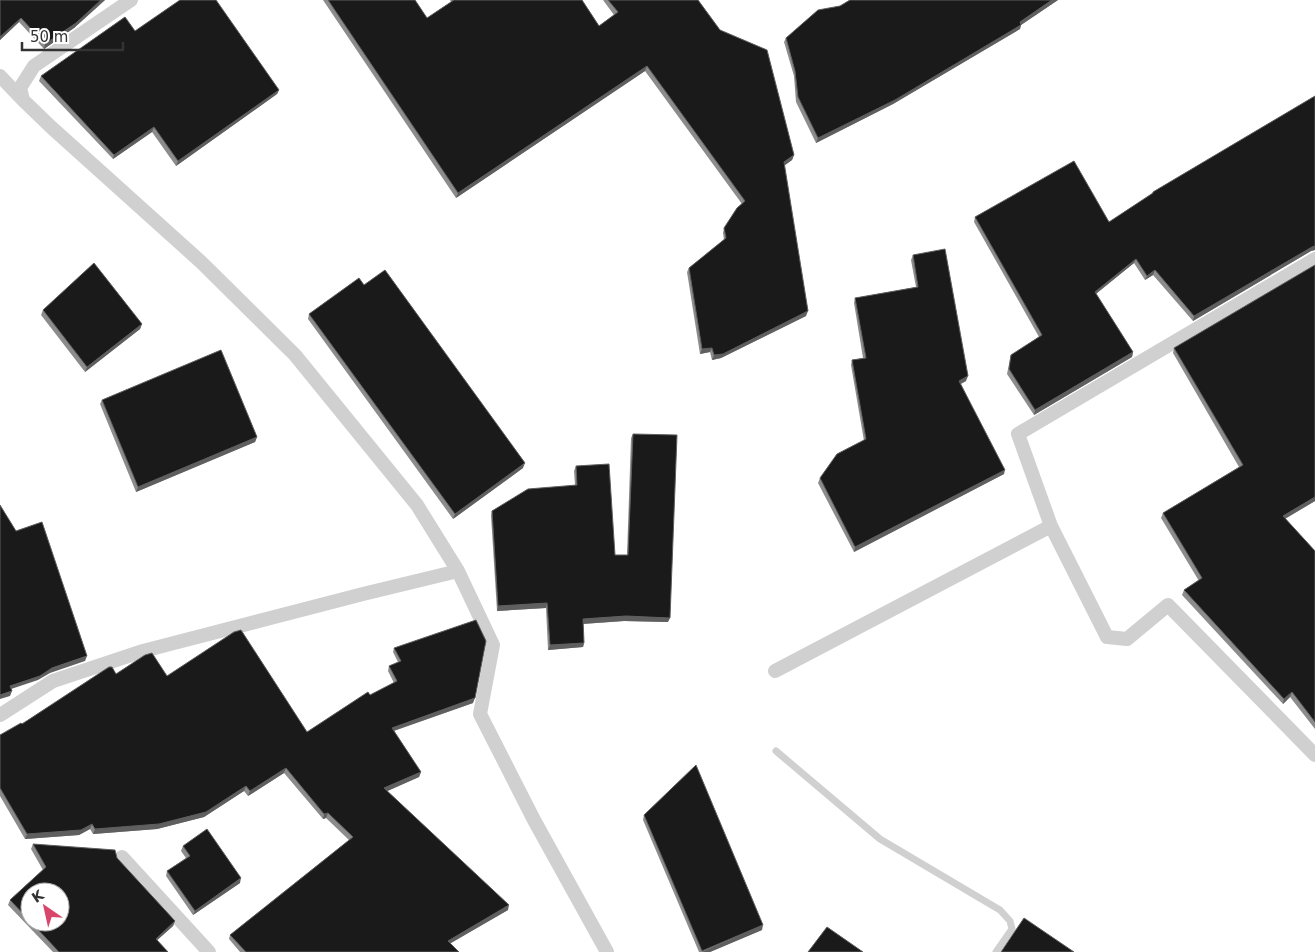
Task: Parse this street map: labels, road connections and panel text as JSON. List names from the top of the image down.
{
  "scale_bar": "50 m",
  "north": "top left"
}
